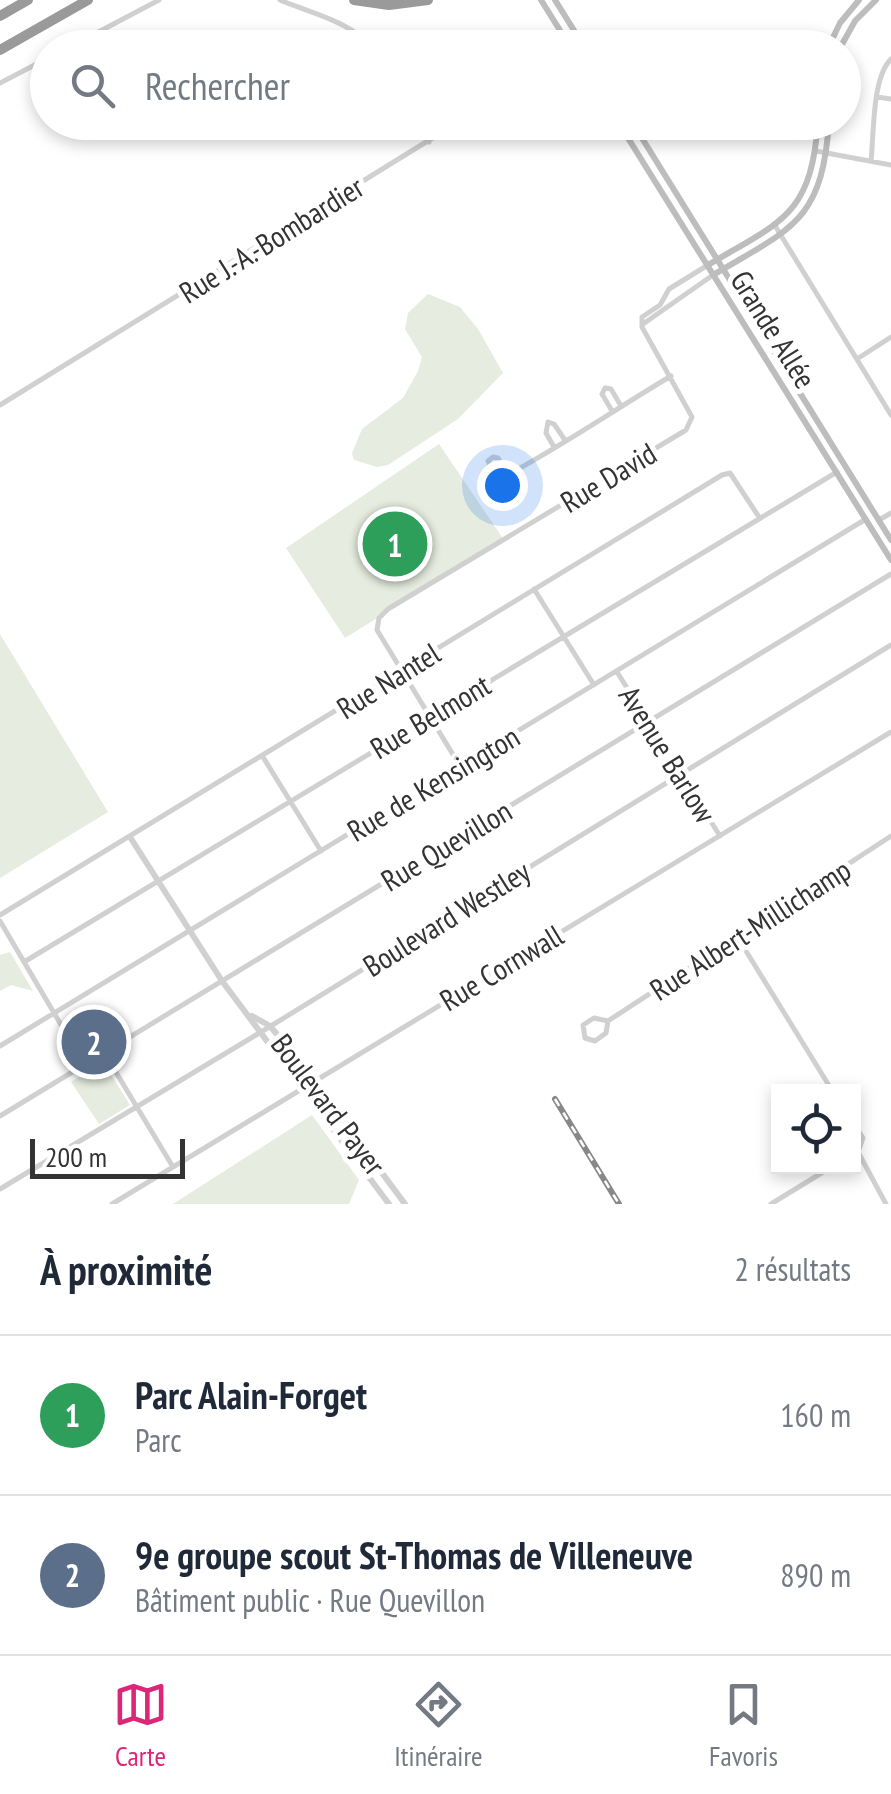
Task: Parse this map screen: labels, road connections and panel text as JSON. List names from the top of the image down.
{
  "streets": {
    "main road": ["Grande Allée"],
    "street": [
      "Rue J.-A.-Bombardier",
      "Rue David",
      "Rue Nantel",
      "Rue Belmont",
      "Avenue Barlow",
      "Rue de Kensington",
      "Rue Quevillon",
      "Boulevard Westley",
      "Rue Albert-Millichamp",
      "Rue Cornwall",
      "Boulevard Payer"
    ]
  },
  "crossings": [
    ["Grande Allée", "Rue Belmont"],
    ["Grande Allée", "Rue de Kensington"],
    ["Rue David", "Rue Nantel"],
    ["Rue Nantel", "Rue Belmont"],
    ["Rue Nantel", "Avenue Barlow"],
    ["Rue Nantel", "Boulevard Payer"],
    ["Rue Belmont", "Avenue Barlow"],
    ["Rue Belmont", "Boulevard Payer"],
    ["Avenue Barlow", "Rue de Kensington"],
    ["Avenue Barlow", "Rue Quevillon"],
    ["Avenue Barlow", "Boulevard Westley"],
    ["Avenue Barlow", "Rue Cornwall"],
    ["Rue de Kensington", "Boulevard Payer"],
    ["Rue Quevillon", "Boulevard Payer"],
    ["Boulevard Westley", "Boulevard Payer"],
    ["Rue Cornwall", "Boulevard Payer"]
  ],
  "scale_bar": "200 m",
  "page": {
    "search": "Rechercher",
    "pins": ["1", "2"],
    "scale": "200 m",
    "heading": ["À proximité", "2 résultats"],
    "list": [
      {
        "mark": "1",
        "name": "Parc Alain-Forget",
        "note": "Parc",
        "value": "160 m"
      },
      {
        "mark": "2",
        "name": "9e groupe scout St-Thomas de Villeneuve",
        "note": "Bâtiment public · Rue Quevillon",
        "value": "890 m"
      }
    ],
    "nav": ["Carte", "Itinéraire", "Favoris"]
  }
}
